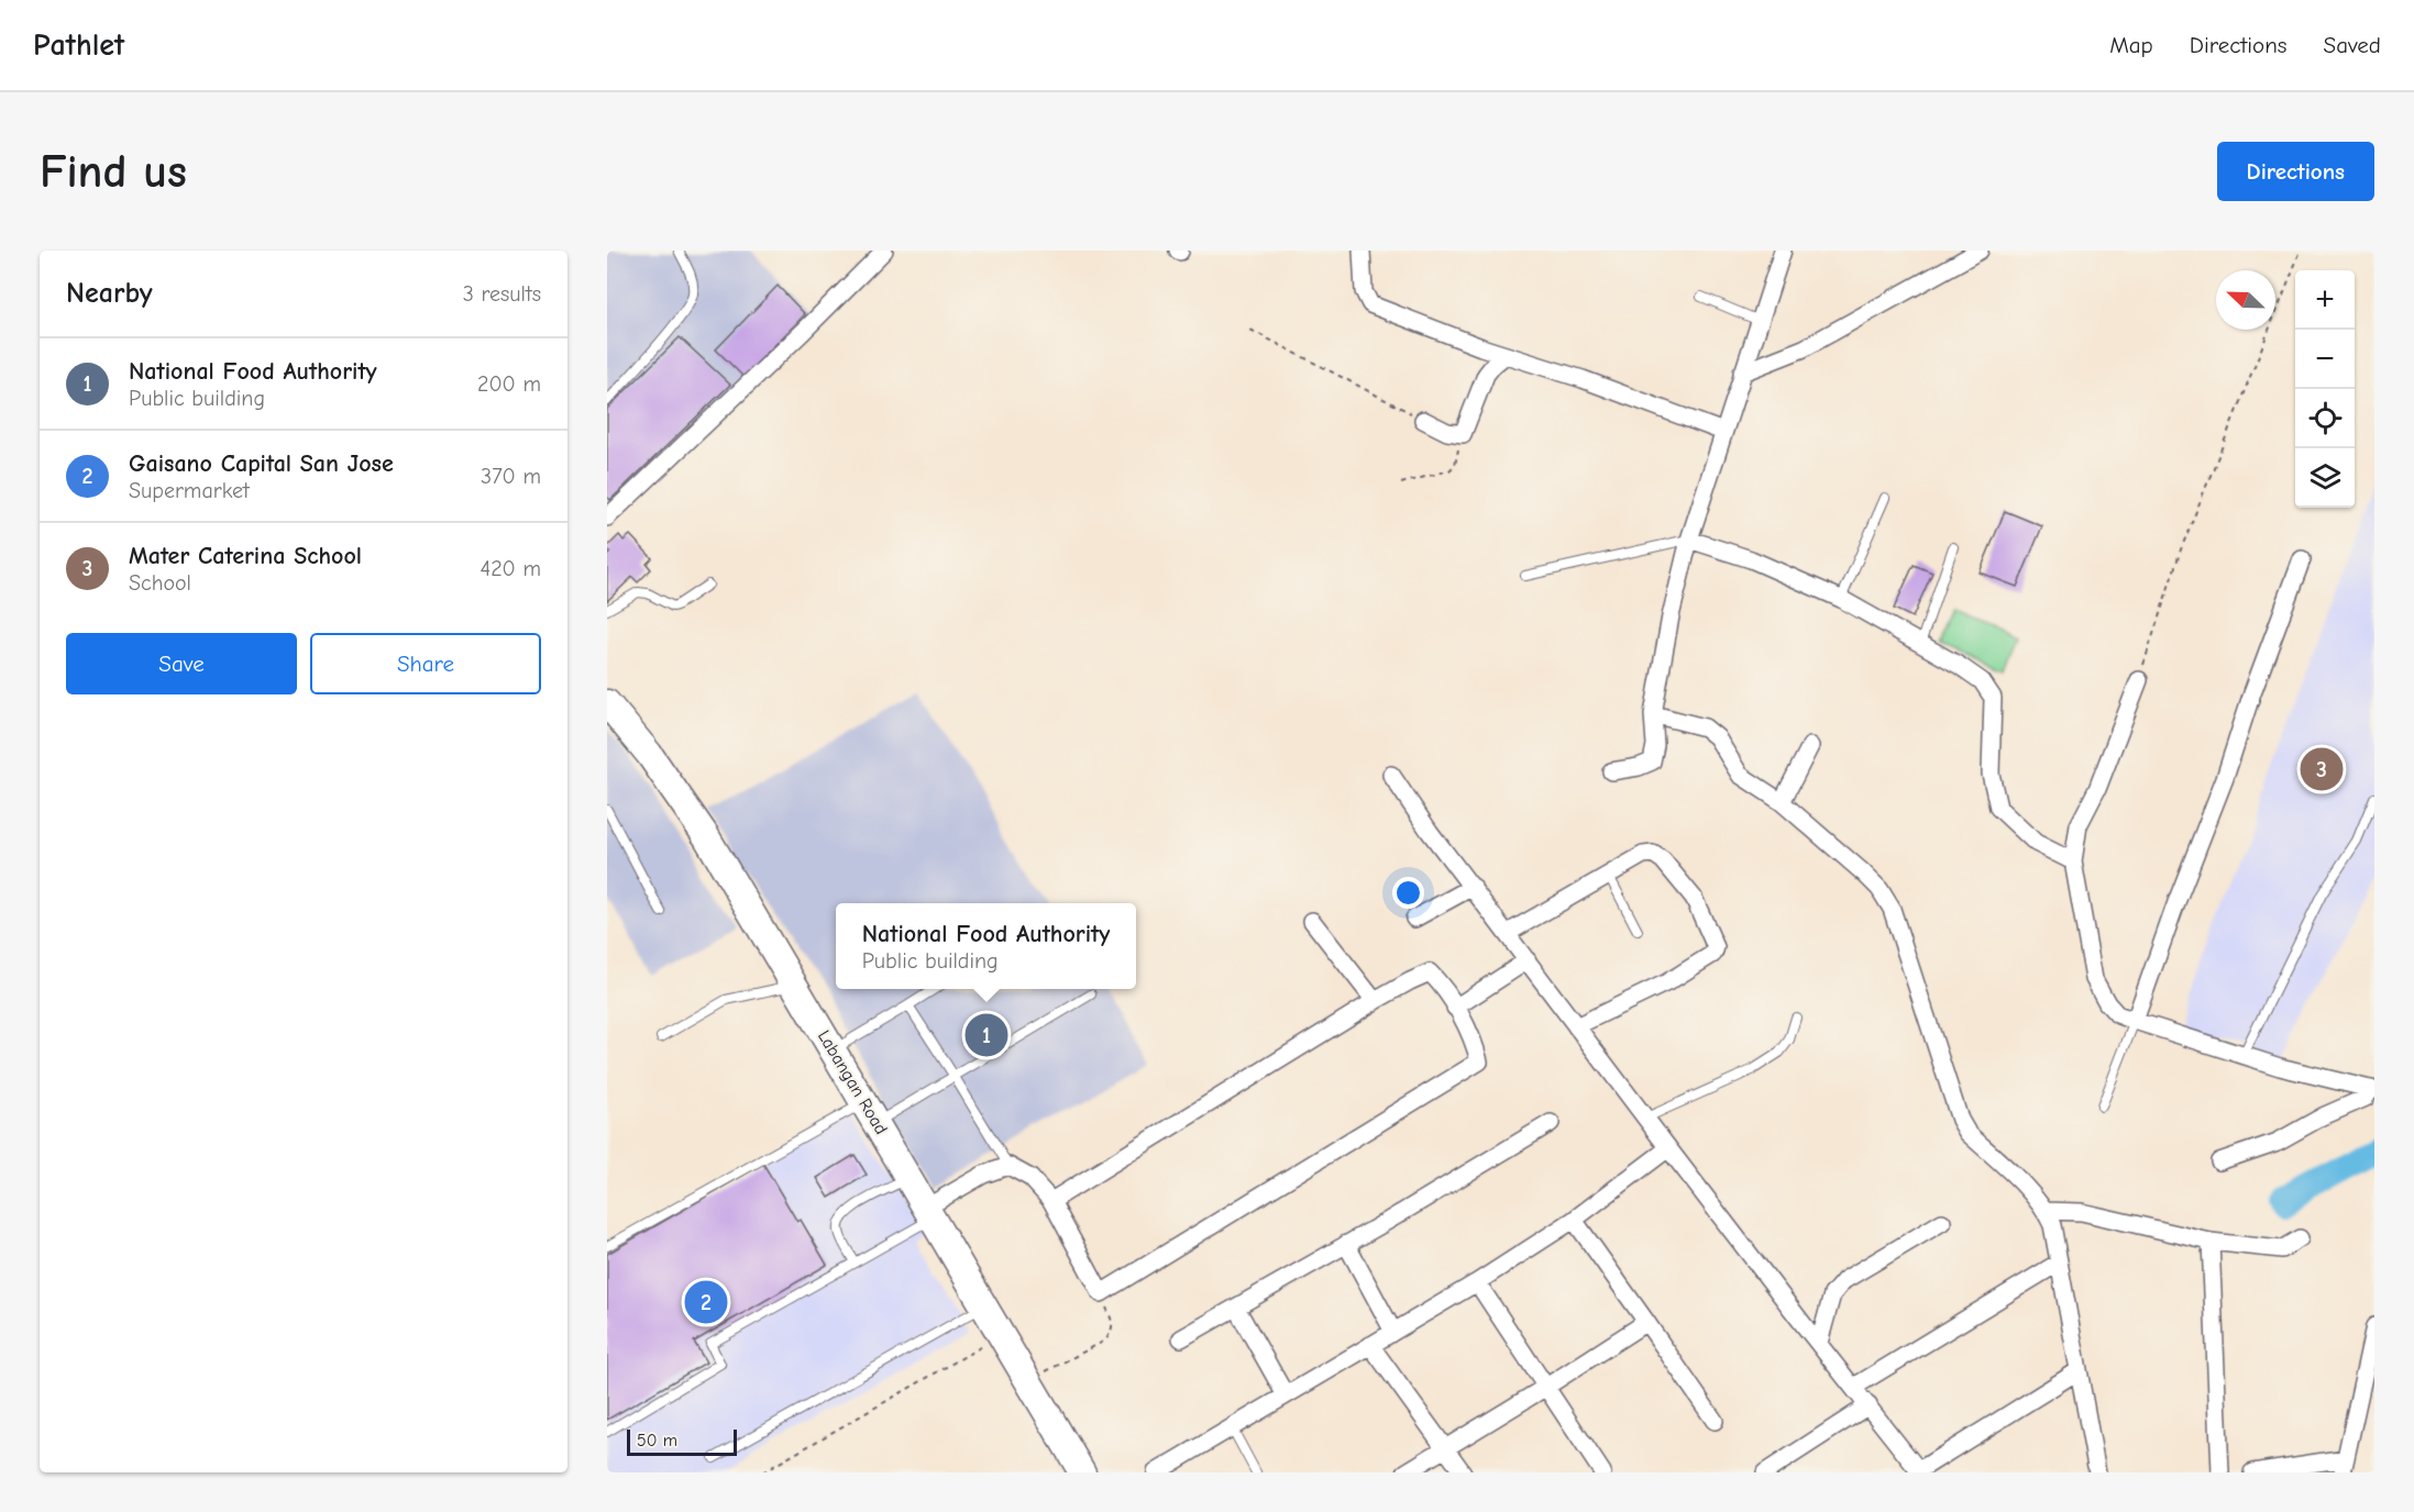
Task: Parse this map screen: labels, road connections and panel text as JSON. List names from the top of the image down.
{
  "streets": {
    "main road": ["Labangan Road"]
  },
  "scale_bar": "50 m",
  "north": "top left",
  "page": {
    "header": "Pathlet",
    "nav": ["Map", "Directions", "Saved"],
    "buttons": [
      "Directions",
      ["Save", "Share"]
    ],
    "title": "Find us",
    "heading": ["Nearby", "3 results"],
    "map_buttons": ["+", "−"],
    "list": [
      {
        "mark": "1",
        "name": "National Food Authority",
        "note": "Public building",
        "value": "200 m"
      },
      {
        "mark": "2",
        "name": "Gaisano Capital San Jose",
        "note": "Supermarket",
        "value": "370 m"
      },
      {
        "mark": "3",
        "name": "Mater Caterina School",
        "note": "School",
        "value": "420 m"
      }
    ],
    "pins": ["3", "1", "2"],
    "popup": ["National Food Authority", "Public building"],
    "scale": "50 m"
  }
}
